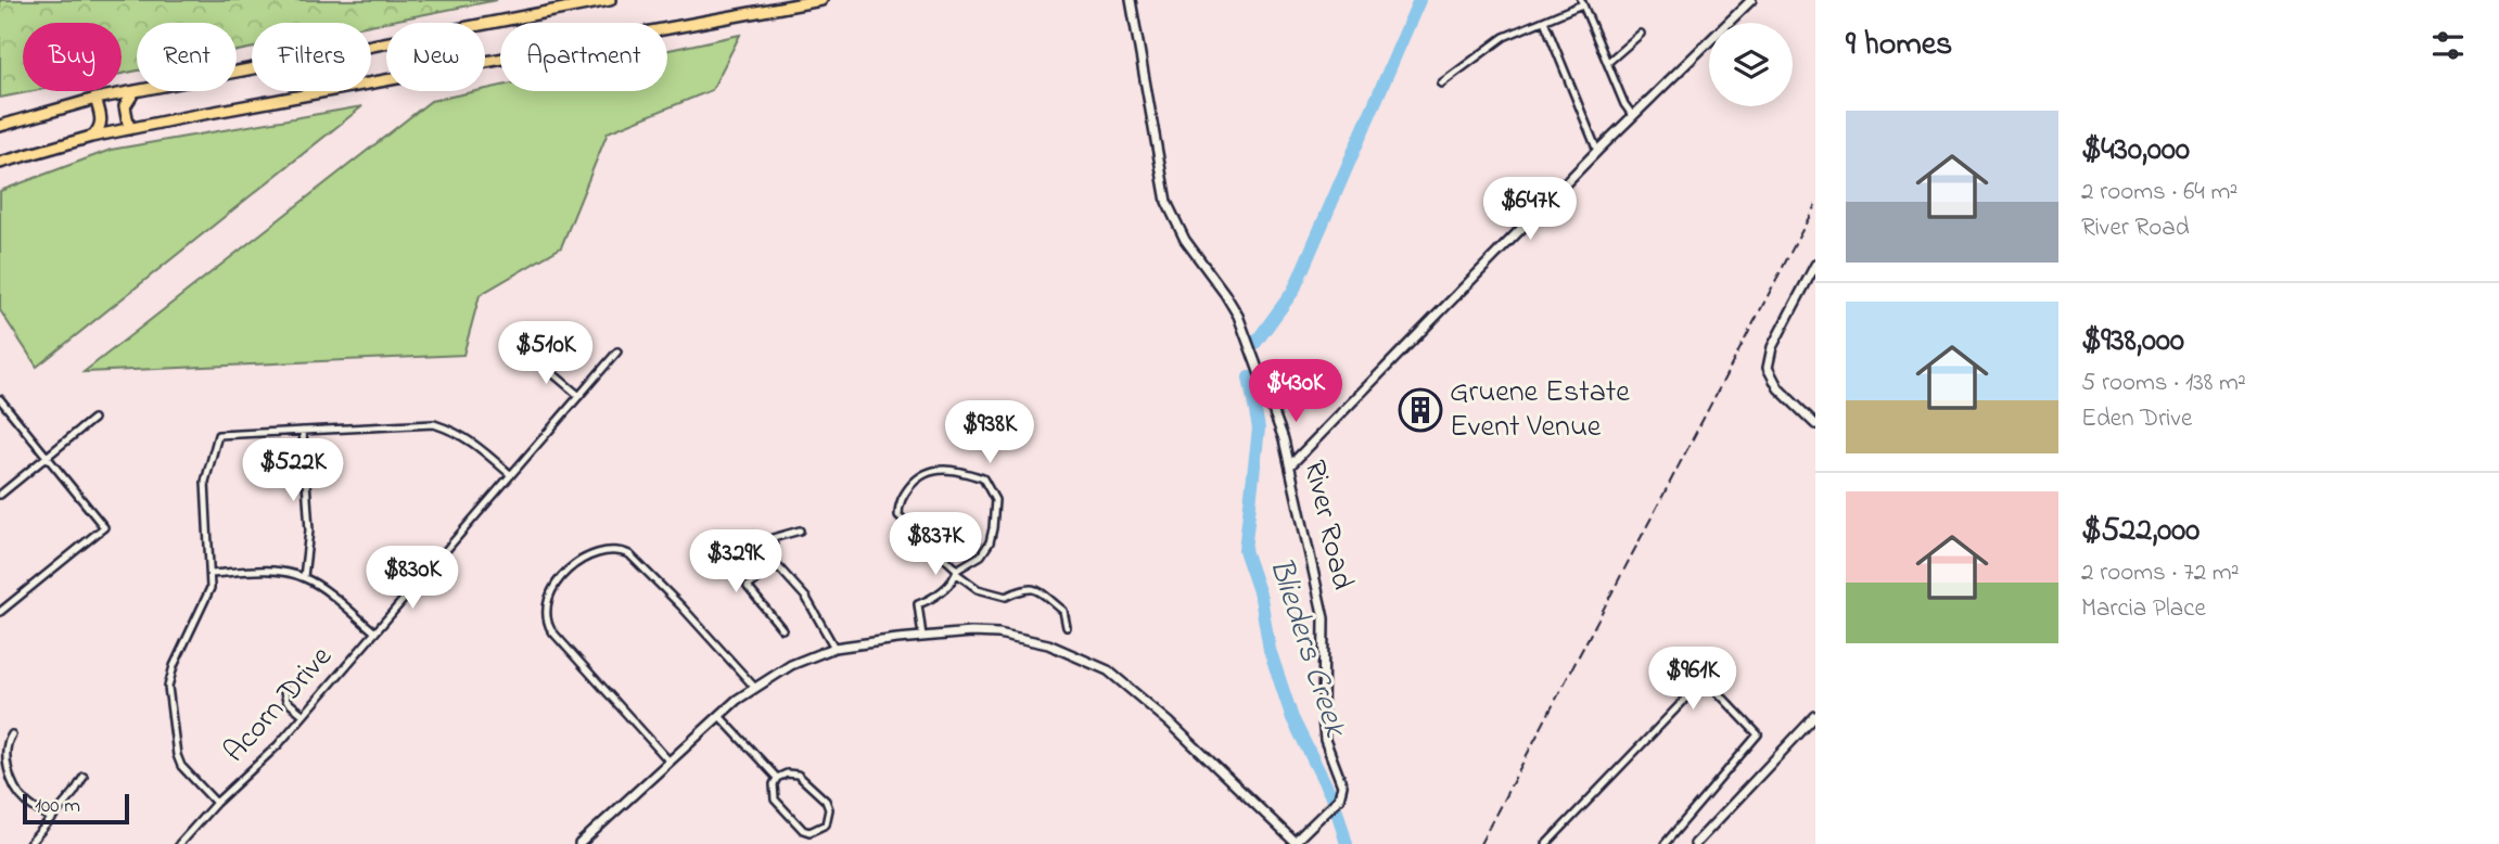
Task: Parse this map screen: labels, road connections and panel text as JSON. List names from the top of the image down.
{
  "streets": {
    "street": ["River Road", "Acorn Drive"]
  },
  "water": ["Blieders Creek"],
  "places": {
    "building": ["Gruene Estate Event Venue"]
  },
  "scale_bar": "100 m",
  "page": {
    "heading": "9 homes",
    "chip": [
      "Buy",
      "Rent",
      "Filters",
      "New",
      "Apartment"
    ],
    "list": [
      {
        "name": "$430,000",
        "note": "2 rooms · 64 m² · River Road"
      },
      {
        "name": "$938,000",
        "note": "5 rooms · 138 m² · Eden Drive"
      },
      {
        "name": "$522,000",
        "note": "2 rooms · 72 m² · Marcia Place"
      }
    ],
    "price": [
      "$647K",
      "$510K",
      "$430K",
      "$938K",
      "$522K",
      "$837K",
      "$329K",
      "$830K",
      "$961K"
    ],
    "scale": "100 m"
  }
}
